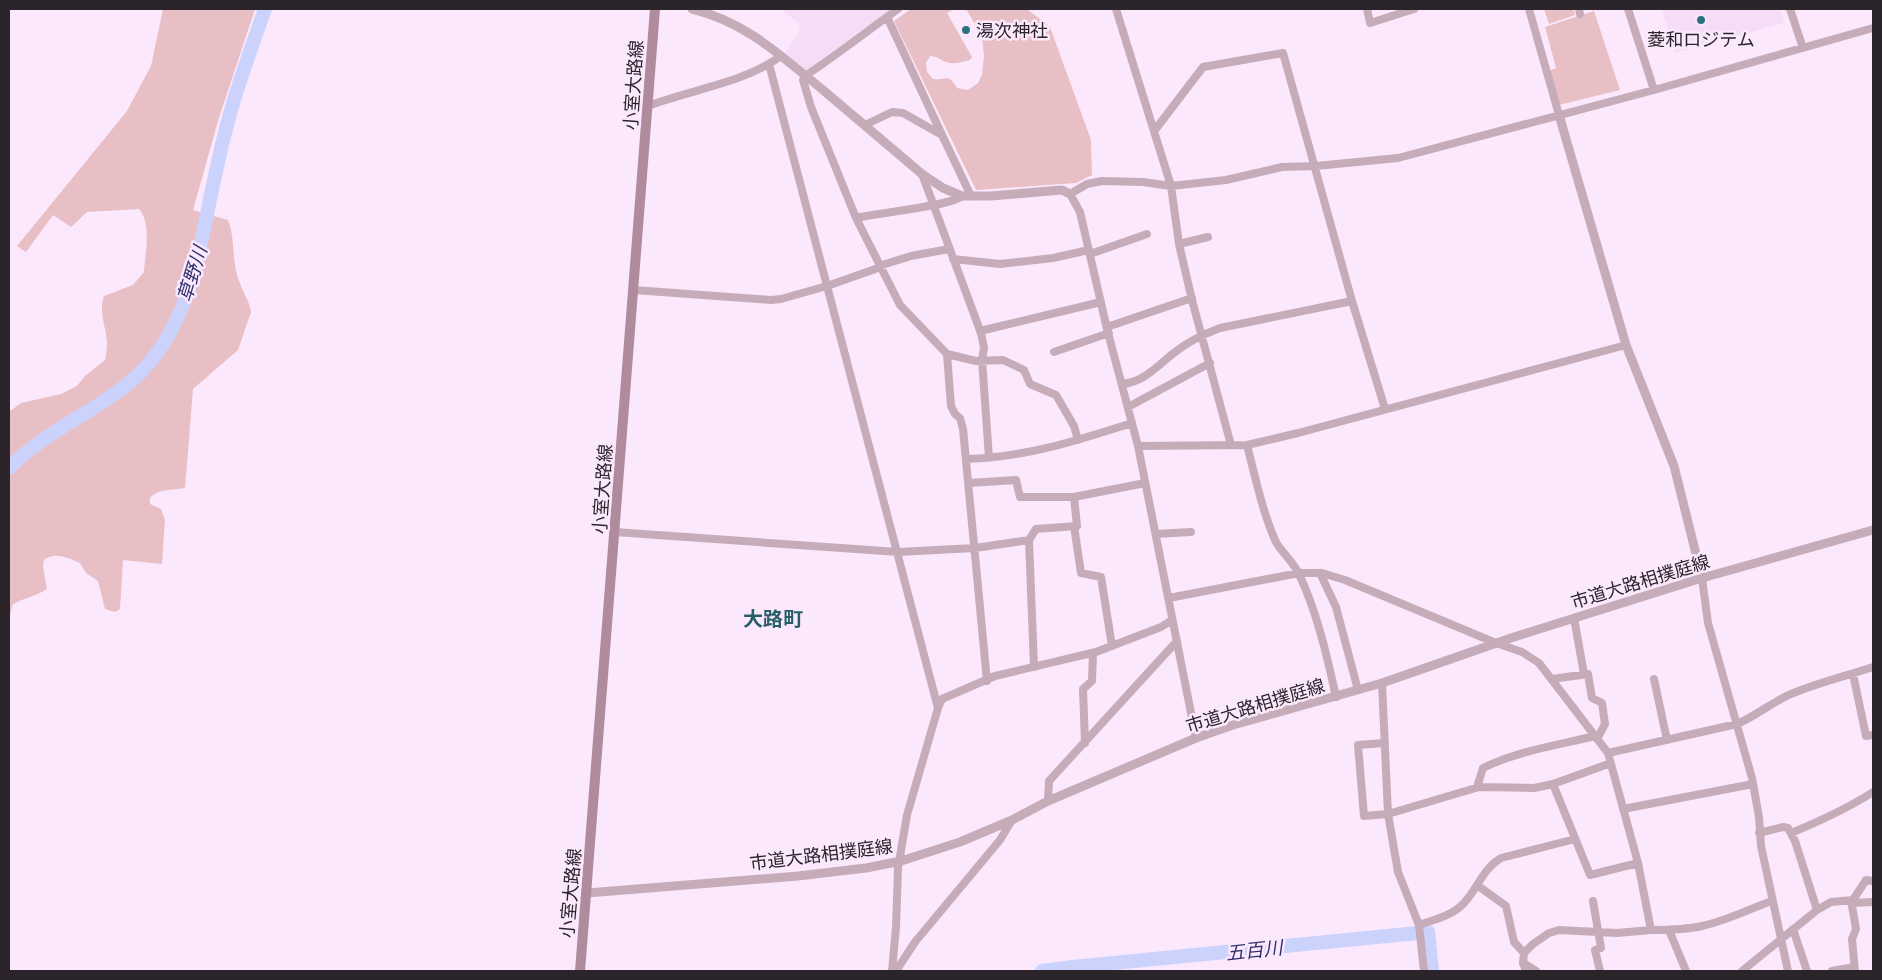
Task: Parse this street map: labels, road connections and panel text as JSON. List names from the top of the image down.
{
  "streets": {
    "main road": ["小室大路線"],
    "street": ["市道大路相撲庭線"]
  },
  "crossings": [
    ["小室大路線", "市道大路相撲庭線"]
  ],
  "districts": ["大路町"],
  "water": ["草野川", "五百川"],
  "places": ["菱和ロジテム", "湯次神社"]
}
